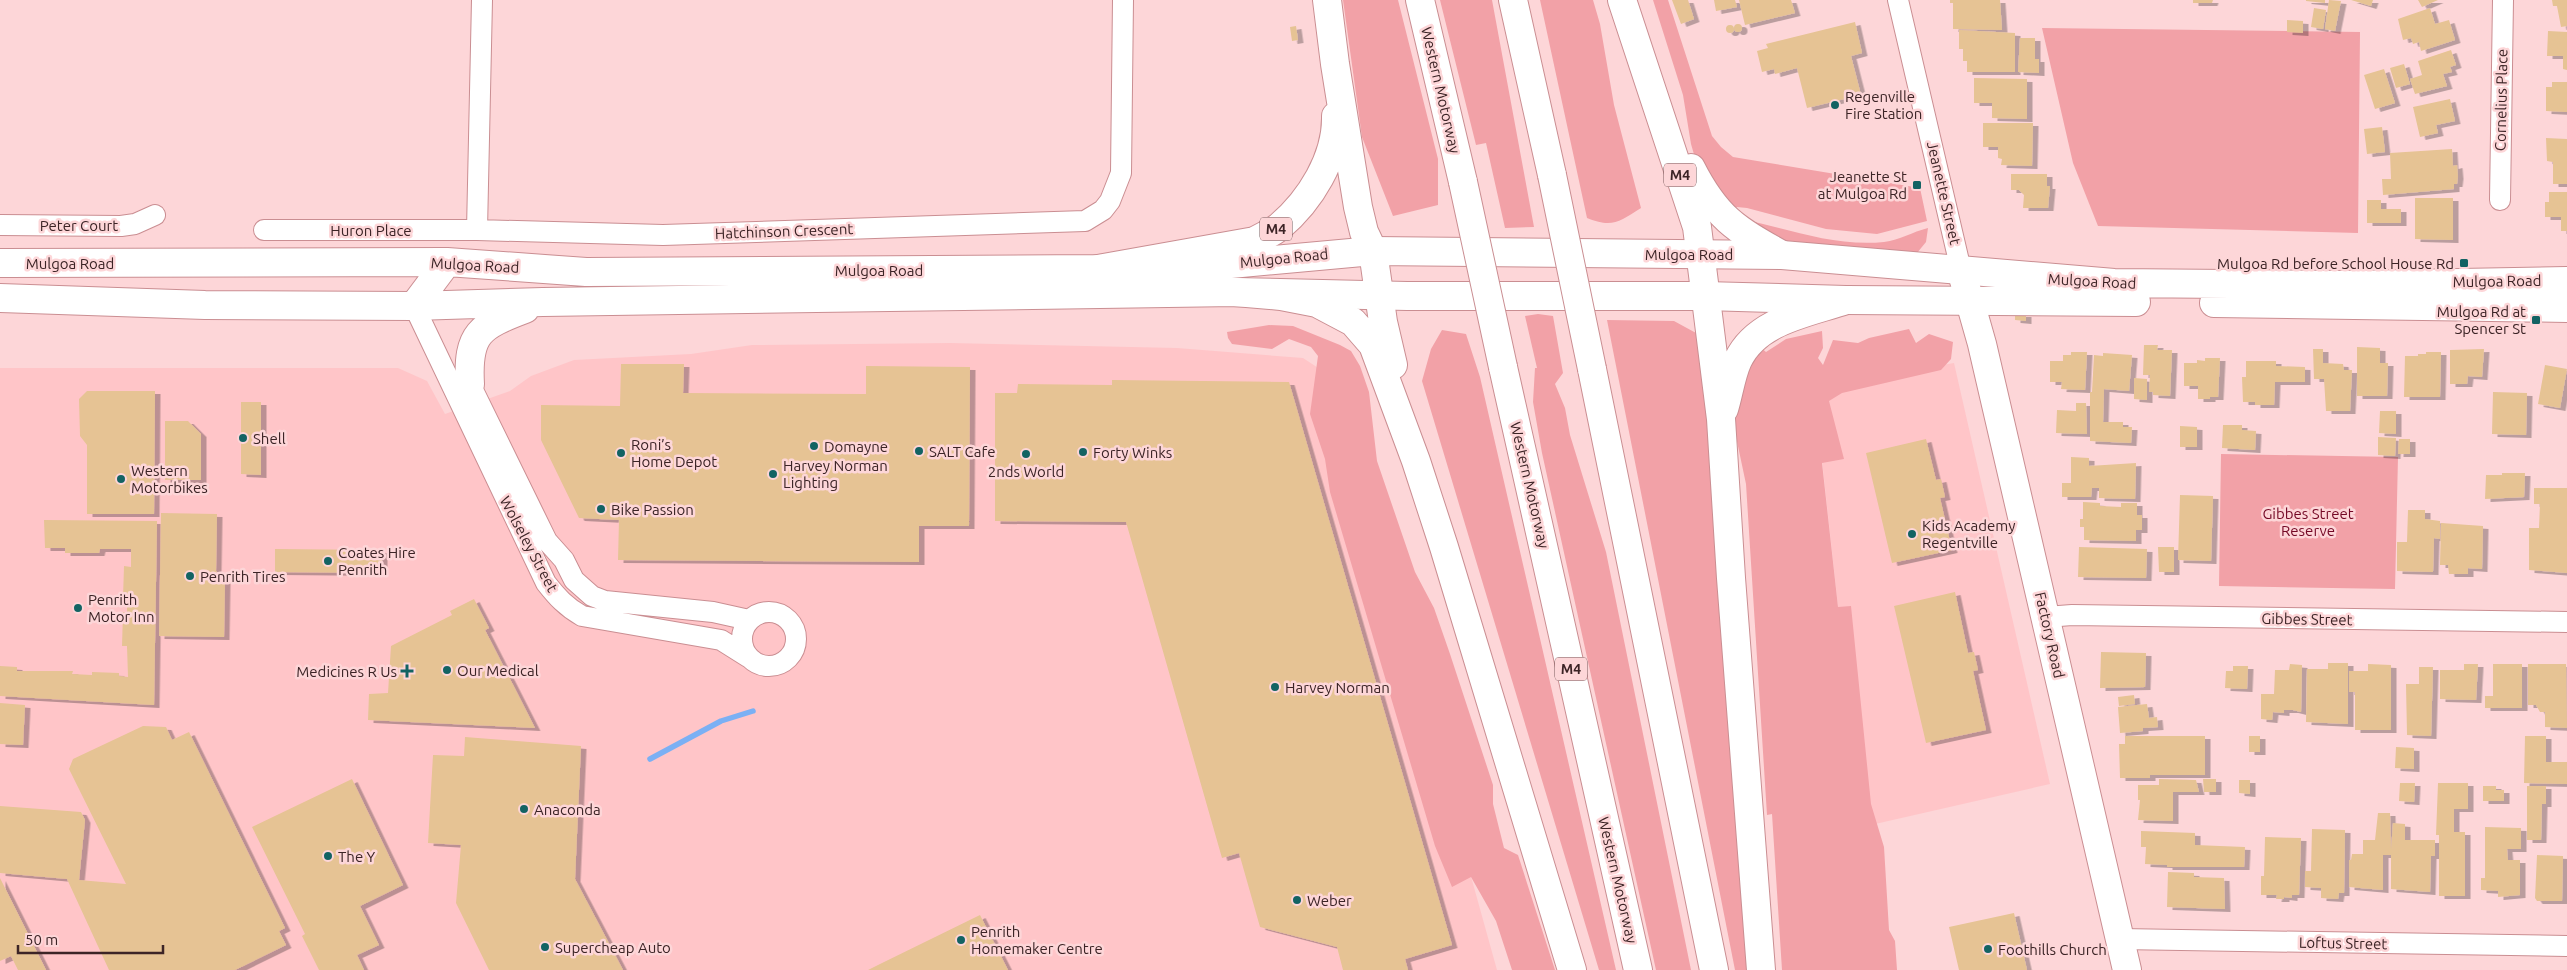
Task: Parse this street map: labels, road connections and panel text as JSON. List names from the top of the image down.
{
  "streets": {
    "main road": [
      "Western Motorway",
      "M4",
      "Mulgoa Road",
      "Factory Road"
    ],
    "street": [
      "Cornelius Place",
      "Jeanette Street",
      "Peter Court",
      "Huron Place",
      "Hatchinson Crescent",
      "Wolseley Street",
      "Gibbes Street",
      "Loftus Street"
    ]
  },
  "crossings": [
    ["M4", "Mulgoa Road"],
    ["Jeanette Street", "Mulgoa Road"],
    ["Jeanette Street", "Factory Road"],
    ["Huron Place", "Hatchinson Crescent"],
    ["Mulgoa Road", "Wolseley Street"],
    ["Mulgoa Road", "Factory Road"],
    ["Gibbes Street", "Factory Road"],
    ["Factory Road", "Loftus Street"]
  ],
  "parks": ["Gibbes Street Reserve"],
  "places": {
    "other": [
      "Regenville Fire Station",
      "Shell",
      "Domayne",
      "SALT Cafe",
      "Forty Winks",
      "Roni’s Home Depot",
      "2nds World",
      "Harvey Norman Lighting",
      "Western Motorbikes",
      "Bike Passion",
      "Kids Academy Regentville",
      "Coates Hire Penrith",
      "Penrith Tires",
      "Penrith Motor Inn",
      "Our Medical",
      "Harvey Norman",
      "Anaconda",
      "The Y",
      "Weber",
      "Penrith Homemaker Centre",
      "Supercheap Auto",
      "Foothills Church"
    ],
    "transit": ["Jeanette St at Mulgoa Rd", "Mulgoa Rd before School House Rd", "Mulgoa Rd at Spencer St"],
    "health": ["Medicines R Us"]
  },
  "scale_bar": "50 m"
}
